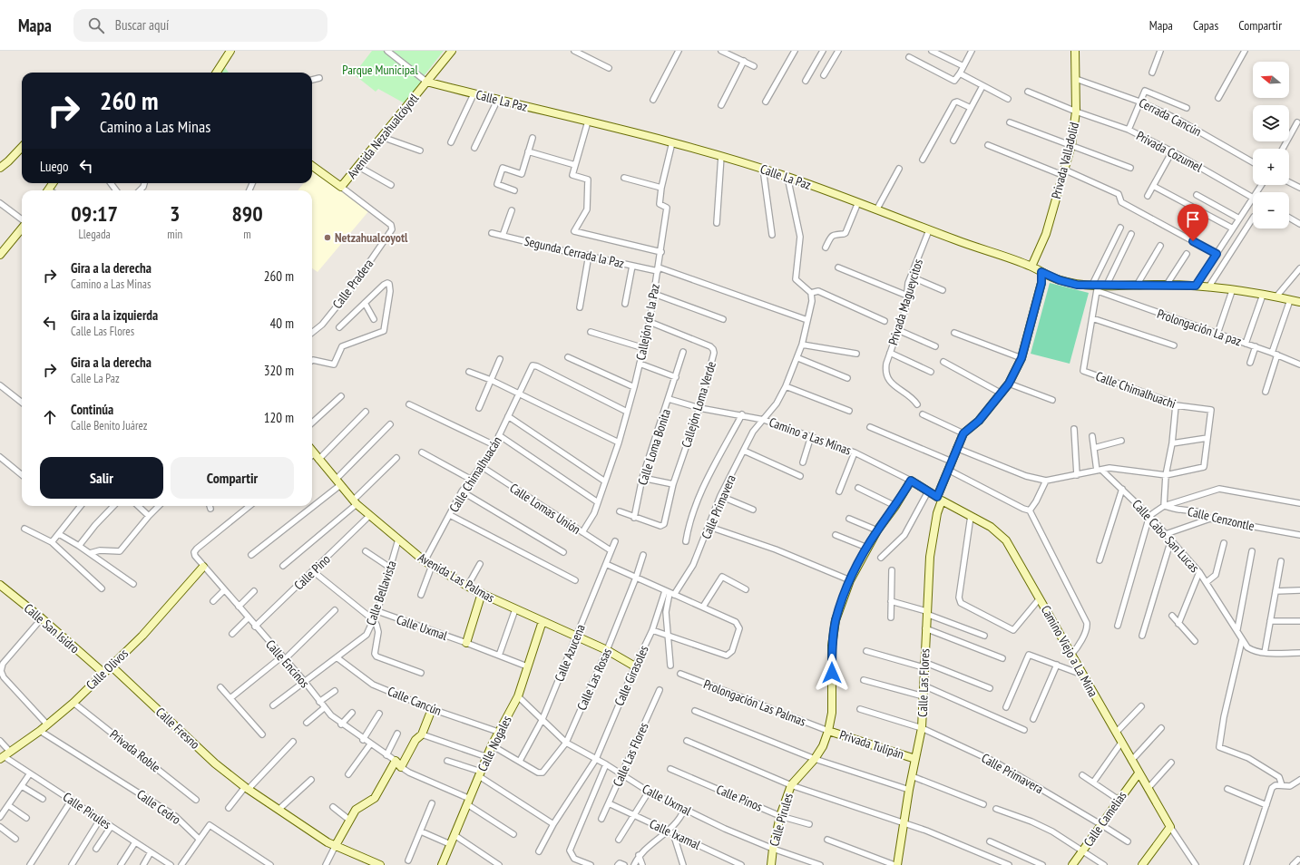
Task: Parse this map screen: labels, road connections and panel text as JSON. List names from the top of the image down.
{
  "streets": {
    "main road": [
      "Calle La Paz",
      "Avenida Nezahualcóyotl",
      "Privada Valladolid",
      "Camino a Las Minas",
      "Avenida Las Palmas",
      "Calle San Isidro",
      "Camino Viejo a La Mina",
      "Calle Olivos",
      "Calle Las Flores",
      "Calle Fresno",
      "Calle Nogales",
      "Privada Tulipán",
      "Calle Pirules",
      "Calle Camelias"
    ],
    "street": [
      "Cerrada Cancún",
      "Privada Cozumel",
      "Segunda Cerrada la Paz",
      "Calle Pradera",
      "Privada Magueycitos",
      "Callejón de la Paz",
      "Prolongación La paz",
      "Calle Chimalhuachi",
      "Callejón Loma Verde",
      "Calle Loma Bonita",
      "Calle Chimalhuacán",
      "Calle Primavera",
      "Calle Lomas Unión",
      "Calle Cenzontle",
      "Calle Cabo San Lucas",
      "Calle Pino",
      "Calle Bellavista",
      "Calle Uxmal",
      "Calle Azucena",
      "Calle Encinos",
      "Calle Girasoles",
      "Calle Las Rosas",
      "Calle Cancún",
      "Prolongación Las Palmas",
      "Privada Roble",
      "Calle Pinos",
      "Calle Cedro",
      "Calle Ixamal"
    ]
  },
  "crossings": [
    ["Calle La Paz", "Avenida Nezahualcóyotl"],
    ["Calle La Paz", "Privada Valladolid"],
    ["Calle La Paz", "Privada Magueycitos"],
    ["Calle La Paz", "Callejón de la Paz"],
    ["Calle La Paz", "Prolongación La paz"],
    ["Calle La Paz", "Calle Las Flores"],
    ["Cerrada Cancún", "Privada Valladolid"],
    ["Avenida Nezahualcóyotl", "Calle Pradera"],
    ["Privada Cozumel", "Privada Valladolid"],
    ["Segunda Cerrada la Paz", "Callejón de la Paz"],
    ["Segunda Cerrada la Paz", "Calle Primavera"],
    ["Callejón de la Paz", "Callejón Loma Verde"],
    ["Callejón de la Paz", "Calle Chimalhuacán"],
    ["Callejón de la Paz", "Calle Lomas Unión"],
    ["Callejón Loma Verde", "Camino a Las Minas"],
    ["Callejón Loma Verde", "Calle Loma Bonita"],
    ["Camino a Las Minas", "Calle Loma Bonita"],
    ["Camino a Las Minas", "Calle Primavera"],
    ["Camino a Las Minas", "Camino Viejo a La Mina"],
    ["Camino a Las Minas", "Calle Las Flores"],
    ["Camino a Las Minas", "Calle Pirules"],
    ["Calle Chimalhuacán", "Calle Lomas Unión"],
    ["Calle Chimalhuacán", "Avenida Las Palmas"],
    ["Calle Primavera", "Calle Girasoles"],
    ["Calle Primavera", "Calle Las Flores"],
    ["Calle Primavera", "Calle Camelias"],
    ["Calle Lomas Unión", "Calle Azucena"],
    ["Calle Pino", "Avenida Las Palmas"],
    ["Calle Pino", "Calle Encinos"],
    ["Avenida Las Palmas", "Calle Bellavista"],
    ["Avenida Las Palmas", "Calle Azucena"],
    ["Avenida Las Palmas", "Calle Girasoles"],
    ["Avenida Las Palmas", "Calle Las Rosas"],
    ["Avenida Las Palmas", "Calle Nogales"],
    ["Calle Bellavista", "Calle Uxmal"],
    ["Calle Bellavista", "Calle Encinos"],
    ["Calle Bellavista", "Calle Cancún"],
    ["Calle Uxmal", "Calle Azucena"],
    ["Calle Uxmal", "Calle Girasoles"],
    ["Calle Uxmal", "Calle Las Rosas"],
    ["Calle Uxmal", "Calle Las Flores"],
    ["Calle Uxmal", "Calle Nogales"],
    ["Calle Uxmal", "Calle Pirules"],
    ["Calle San Isidro", "Calle Olivos"],
    ["Camino Viejo a La Mina", "Calle Las Flores"],
    ["Camino Viejo a La Mina", "Calle Camelias"],
    ["Calle Azucena", "Calle Las Rosas"],
    ["Calle Encinos", "Calle Olivos"],
    ["Calle Olivos", "Calle Fresno"],
    ["Calle Olivos", "Privada Roble"],
    ["Calle Olivos", "Calle Cedro"],
    ["Calle Olivos", "Calle Pirules"],
    ["Calle Las Flores", "Privada Tulipán"],
    ["Calle Las Flores", "Calle Ixamal"],
    ["Calle Cancún", "Calle Nogales"],
    ["Prolongación Las Palmas", "Privada Tulipán"],
    ["Prolongación Las Palmas", "Calle Pirules"],
    ["Privada Tulipán", "Calle Pirules"],
    ["Calle Pinos", "Calle Pirules"]
  ],
  "parks": ["Parque Municipal"],
  "places": ["Netzahualcoyotl"],
  "north": "left",
  "page": {
    "header": "Mapa",
    "search": "Buscar aquí",
    "nav": ["Mapa", "Capas", "Compartir"],
    "map_buttons": ["+", "−"],
    "turn": ["260 m", "Camino a Las Minas"],
    "then": "Luego",
    "eta": [
      "09:17",
      "Llegada",
      "3",
      "min",
      "890",
      "m"
    ],
    "list": [
      {
        "name": "Gira a la derecha",
        "note": "Camino a Las Minas",
        "value": "260 m"
      },
      {
        "name": "Gira a la izquierda",
        "note": "Calle Las Flores",
        "value": "40 m"
      },
      {
        "name": "Gira a la derecha",
        "note": "Calle La Paz",
        "value": "320 m"
      },
      {
        "name": "Continúa",
        "note": "Calle Benito Juárez",
        "value": "120 m"
      }
    ],
    "buttons": ["Salir", "Compartir"]
  }
}
